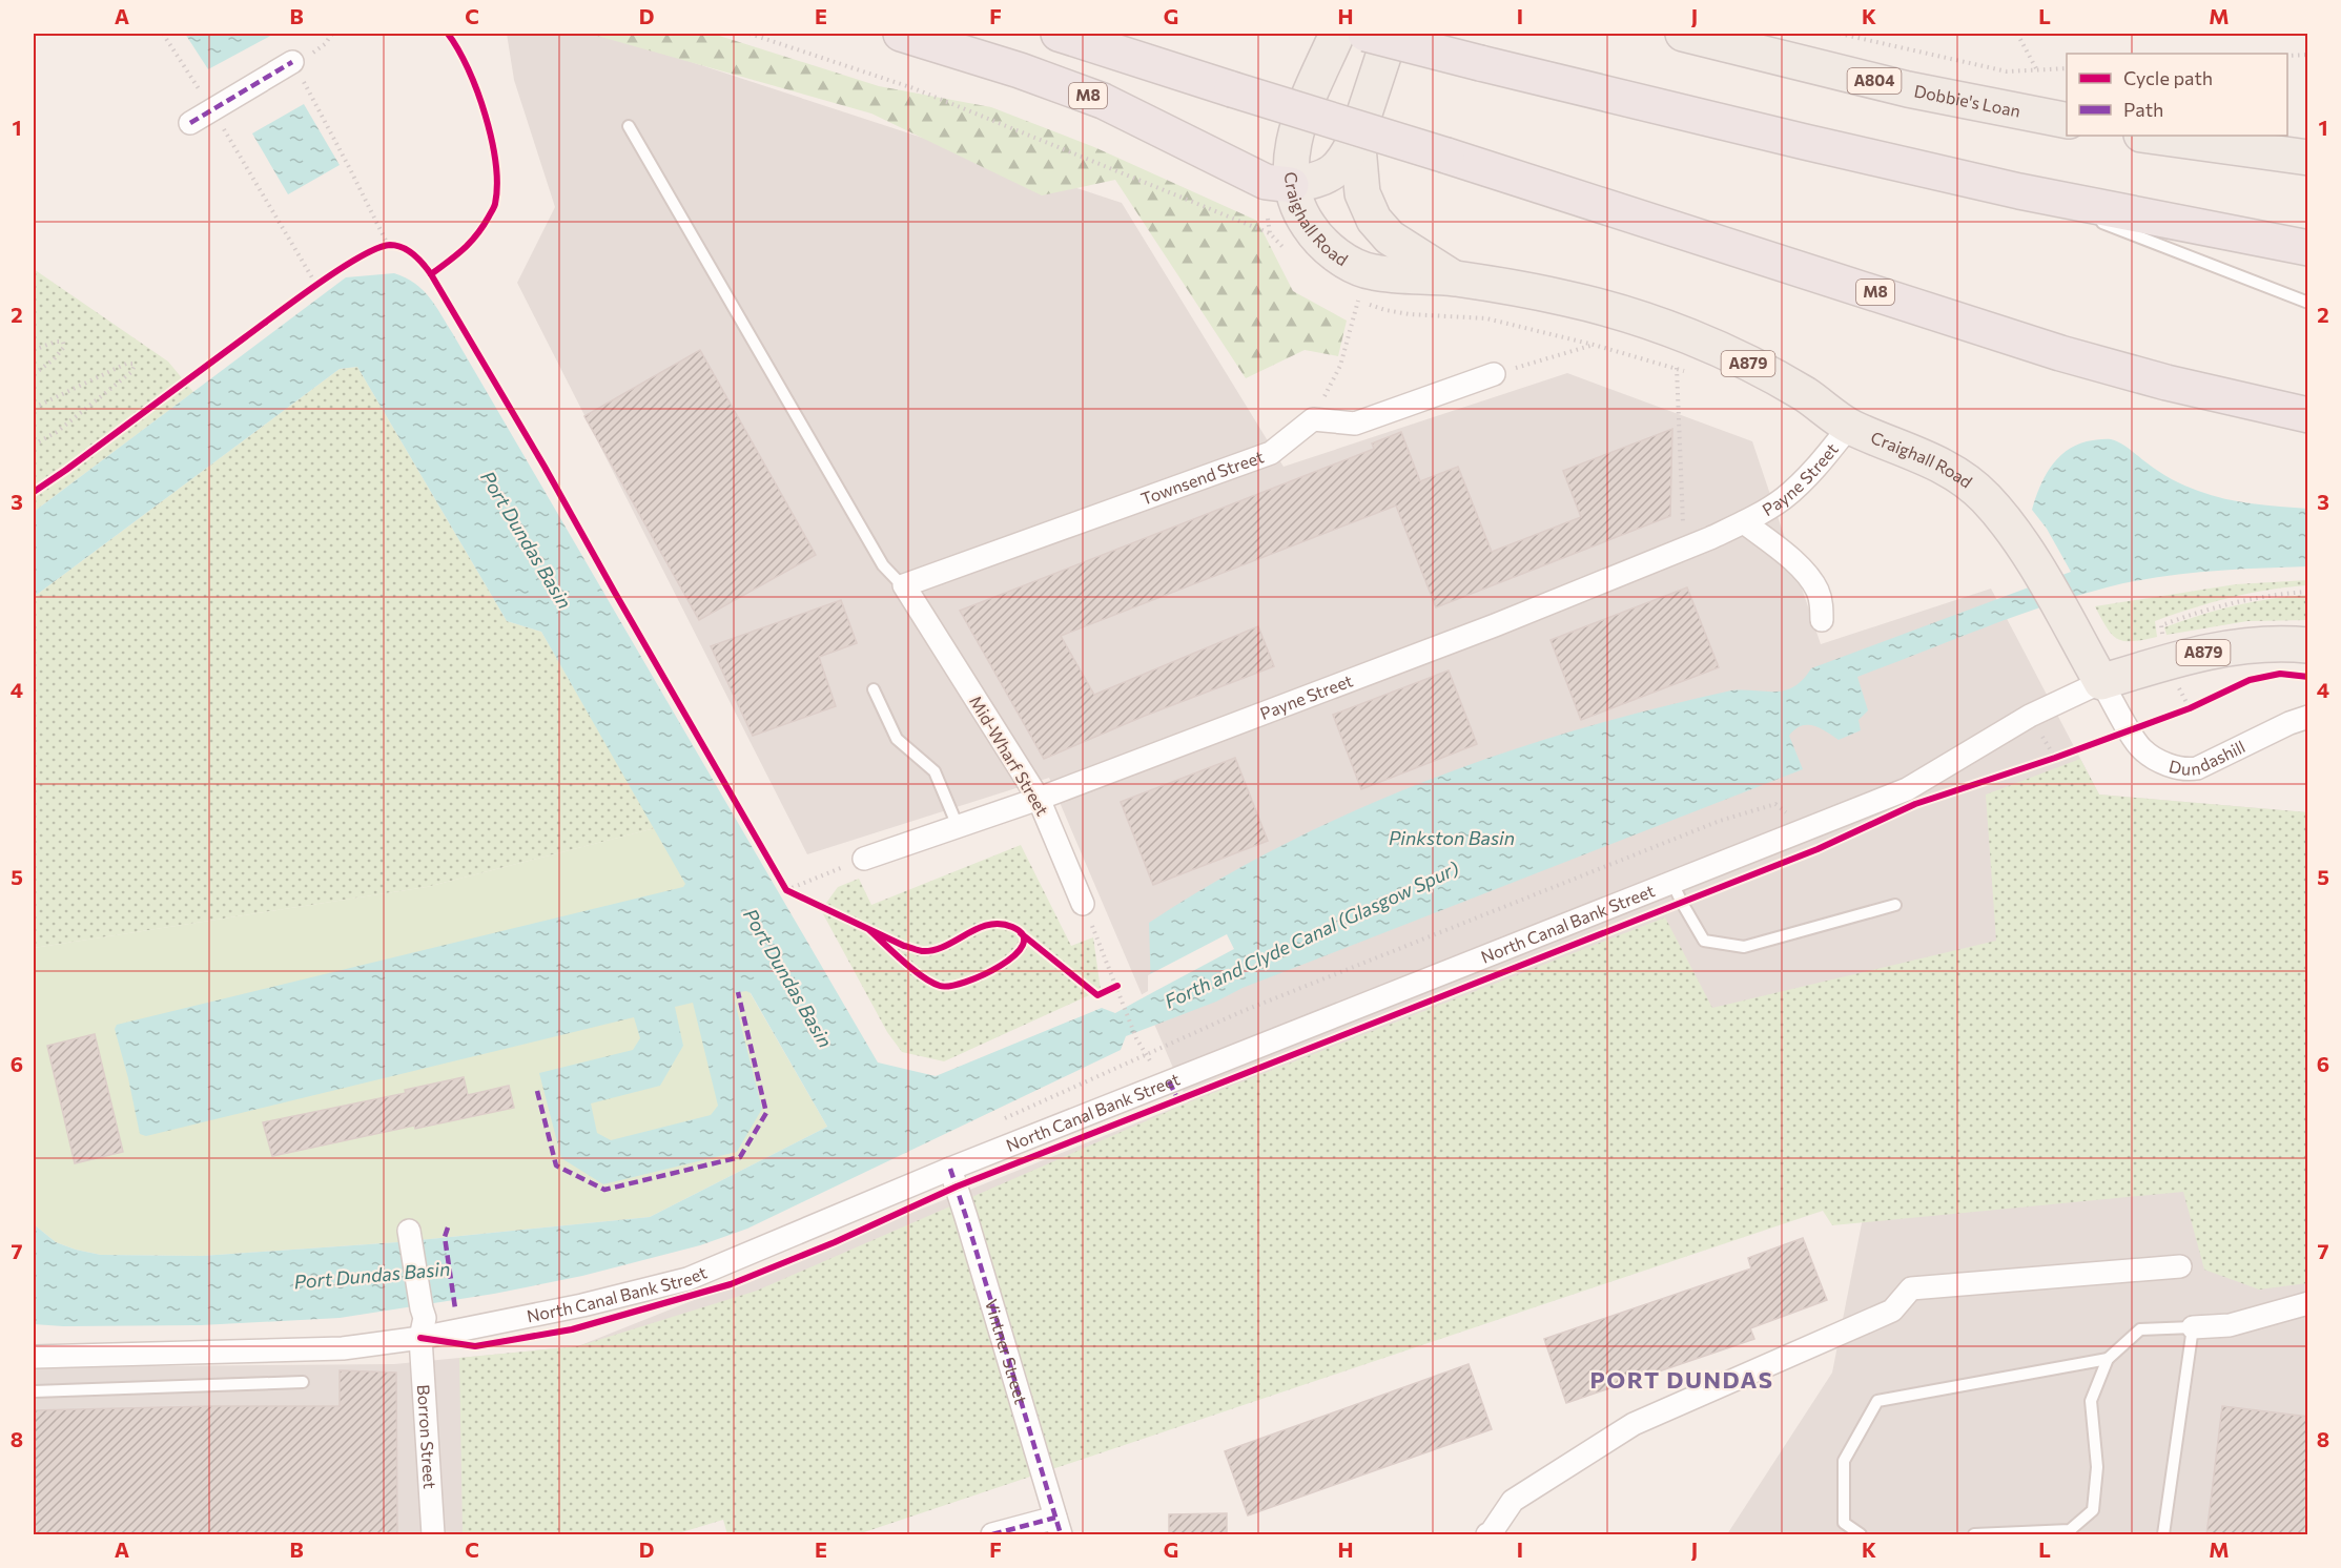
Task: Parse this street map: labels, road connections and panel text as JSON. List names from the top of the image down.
{
  "streets": {
    "highway": ["M8"],
    "main road": [
      "A804",
      "Dobbie's Loan",
      "Craighall Road",
      "A879"
    ],
    "street": [
      "Payne Street",
      "Townsend Street",
      "Dundashill",
      "Mid-Wharf Street",
      "North Canal Bank Street",
      "Vintner Street",
      "Borron Street"
    ]
  },
  "crossings": [
    ["M8", "Craighall Road"],
    ["Craighall Road", "A879"],
    ["Craighall Road", "Payne Street"],
    ["Craighall Road", "Dundashill"],
    ["Craighall Road", "North Canal Bank Street"],
    ["A879", "Dundashill"],
    ["A879", "North Canal Bank Street"],
    ["Payne Street", "Mid-Wharf Street"],
    ["Townsend Street", "Mid-Wharf Street"],
    ["Dundashill", "North Canal Bank Street"],
    ["North Canal Bank Street", "Vintner Street"],
    ["North Canal Bank Street", "Borron Street"]
  ],
  "districts": ["PORT DUNDAS"],
  "water": ["Port Dundas Basin", "Pinkston Basin", "Forth and Clyde Canal (Glasgow Spur)"],
  "legend": ["Cycle path", "Path"],
  "grid": {
    "columns": [
      "A",
      "B",
      "C",
      "D",
      "E",
      "F",
      "G",
      "H",
      "I",
      "J",
      "K",
      "L",
      "M"
    ],
    "rows": [
      "1",
      "2",
      "3",
      "4",
      "5",
      "6",
      "7",
      "8"
    ]
  }
}
